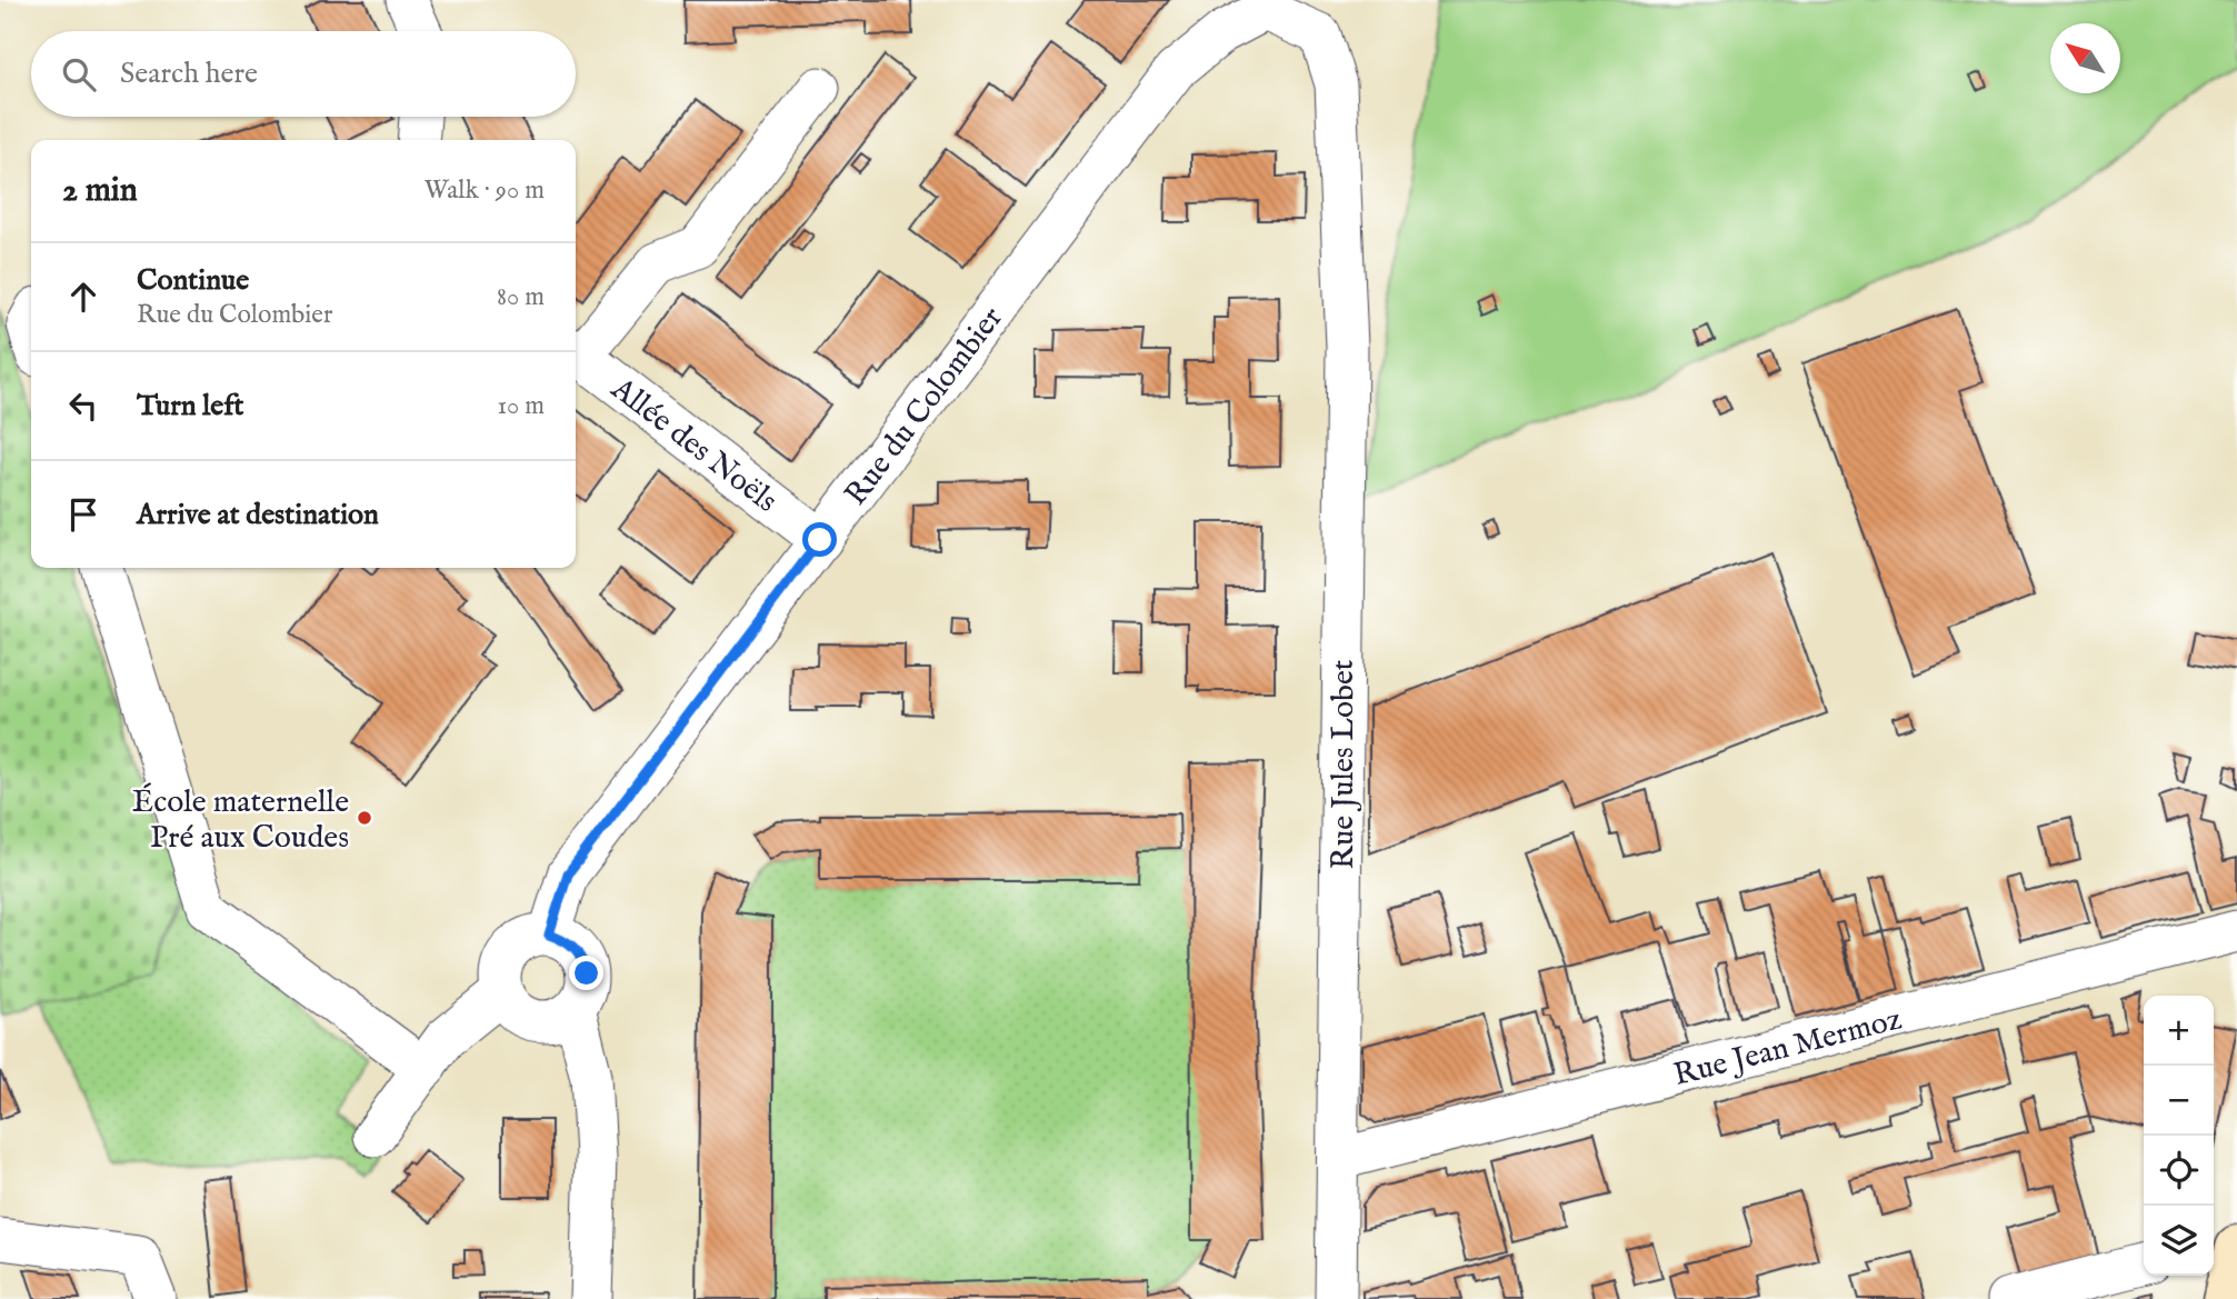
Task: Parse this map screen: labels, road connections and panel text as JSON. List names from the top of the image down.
{
  "streets": {
    "street": [
      "Rue du Colombier",
      "Allée des Noëls",
      "Rue Jules Lobet",
      "Rue Jean Mermoz"
    ]
  },
  "crossings": [
    ["Rue du Colombier", "Allée des Noëls"],
    ["Rue du Colombier", "Rue Jules Lobet"],
    ["Rue Jules Lobet", "Rue Jean Mermoz"]
  ],
  "places": ["École maternelle Pré aux Coudes"],
  "north": "top left",
  "page": {
    "search": "Search here",
    "heading": ["2 min", "Walk · 90 m"],
    "list": [
      ["Continue", "Rue du Colombier", "80 m"],
      ["Turn left", "10 m"],
      "Arrive at destination"
    ],
    "map_buttons": ["+", "−"]
  }
}
